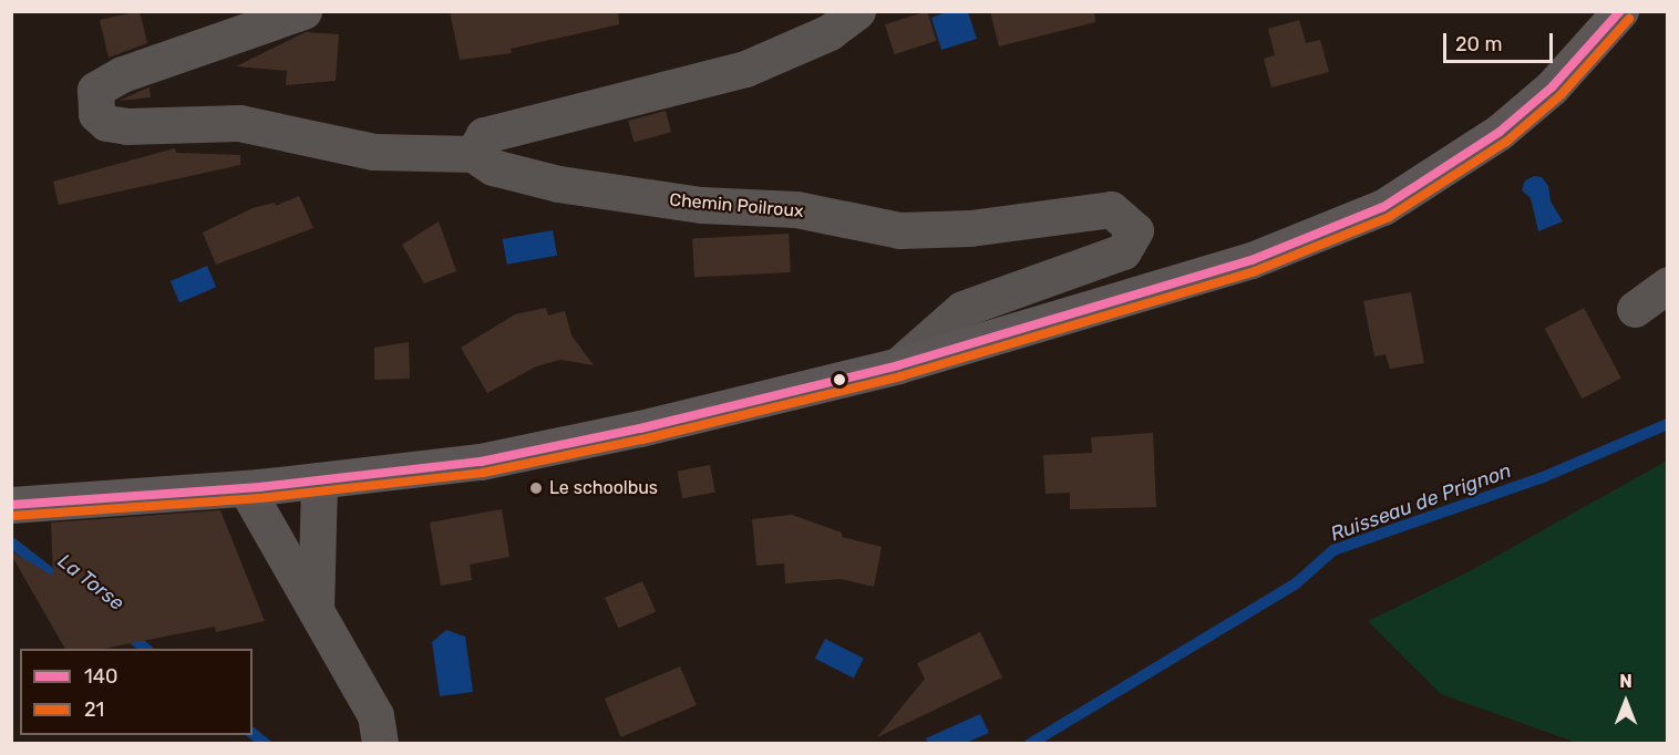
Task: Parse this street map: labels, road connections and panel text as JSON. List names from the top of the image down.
{
  "streets": {
    "street": ["Chemin Poilroux"]
  },
  "water": ["Ruisseau de Prignon", "La Torse"],
  "places": ["Le schoolbus"],
  "lines": ["transit line 140", "transit line 21"],
  "legend": ["140", "21"],
  "scale_bar": "20 m",
  "north": "top"
}
